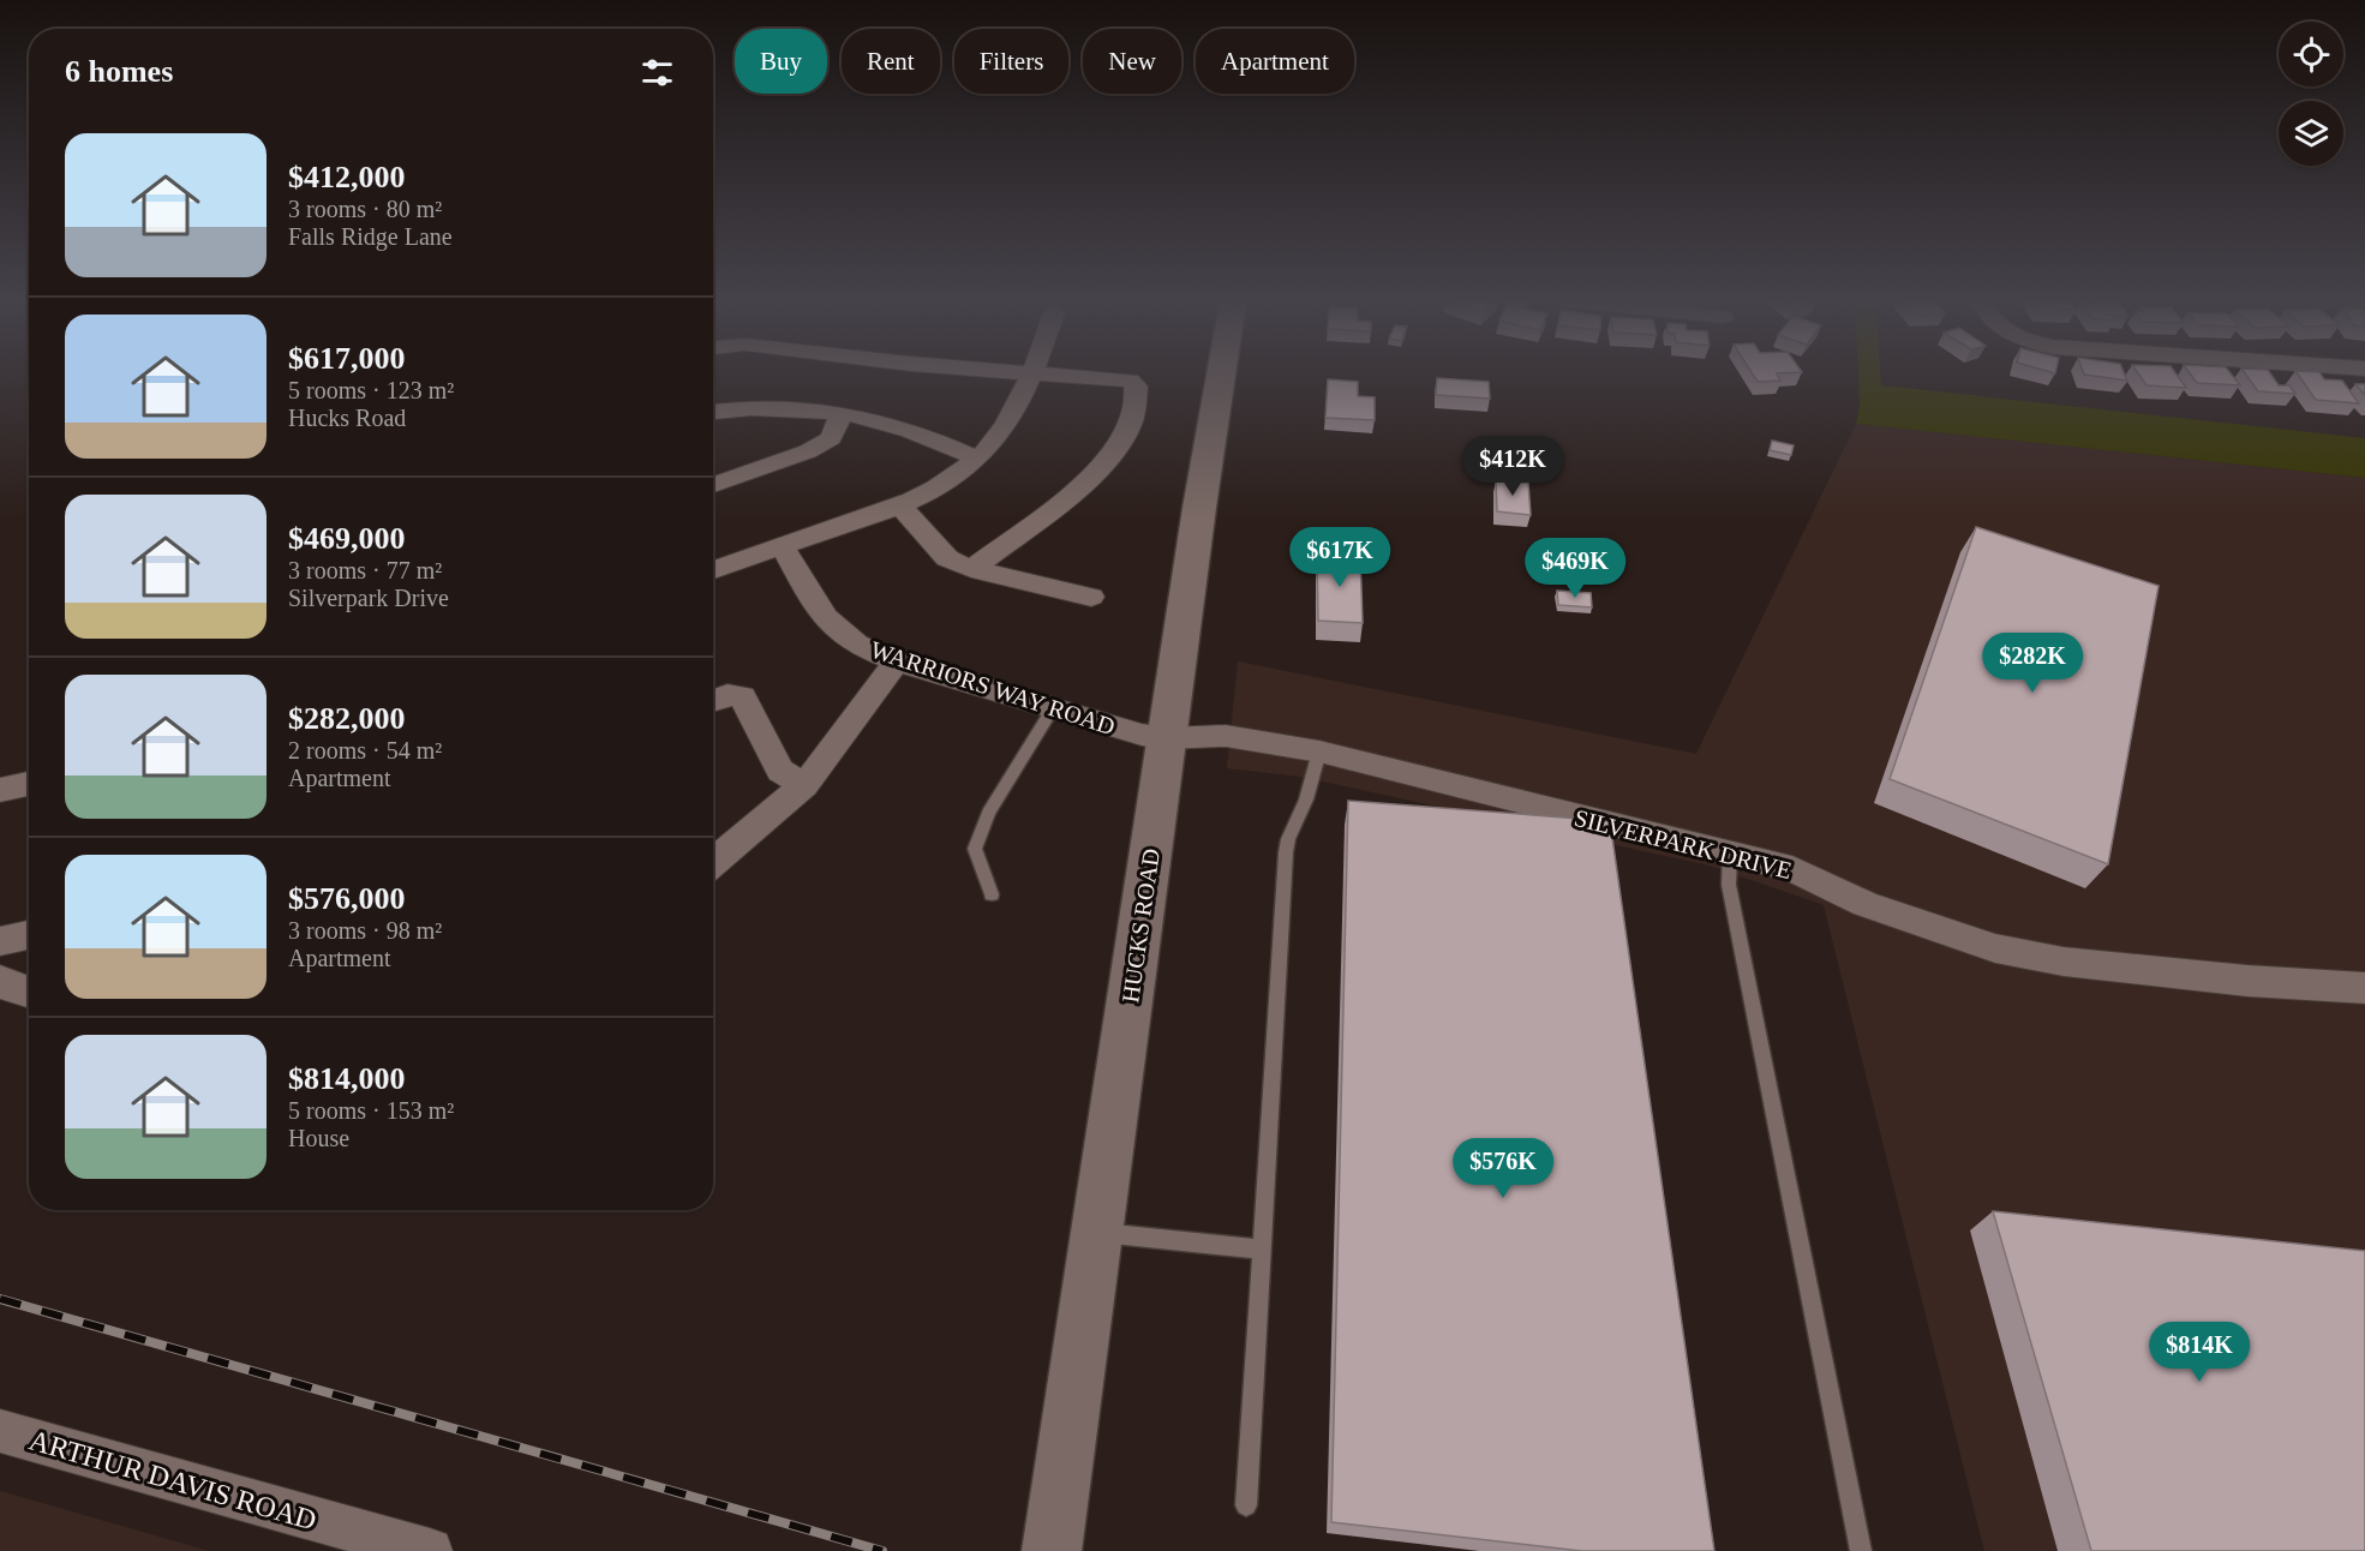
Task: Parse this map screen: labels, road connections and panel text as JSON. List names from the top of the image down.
{
  "streets": {
    "main road": ["HUCKS ROAD"],
    "street": ["WARRIORS WAY ROAD", "SILVERPARK DRIVE", "ARTHUR DAVIS ROAD"]
  },
  "crossings": [
    ["WARRIORS WAY ROAD", "SILVERPARK DRIVE"],
    ["WARRIORS WAY ROAD", "HUCKS ROAD"],
    ["SILVERPARK DRIVE", "HUCKS ROAD"]
  ],
  "page": {
    "chip": [
      "Buy",
      "Rent",
      "Filters",
      "New",
      "Apartment"
    ],
    "heading": "6 homes",
    "list": [
      {
        "name": "$412,000",
        "note": "3 rooms · 80 m² · Falls Ridge Lane"
      },
      {
        "name": "$617,000",
        "note": "5 rooms · 123 m² · Hucks Road"
      },
      {
        "name": "$469,000",
        "note": "3 rooms · 77 m² · Silverpark Drive"
      },
      {
        "name": "$282,000",
        "note": "2 rooms · 54 m² · Apartment"
      },
      {
        "name": "$576,000",
        "note": "3 rooms · 98 m² · Apartment"
      },
      {
        "name": "$814,000",
        "note": "5 rooms · 153 m² · House"
      }
    ],
    "price": [
      "$412K",
      "$617K",
      "$469K",
      "$282K",
      "$576K",
      "$814K"
    ]
  }
}
